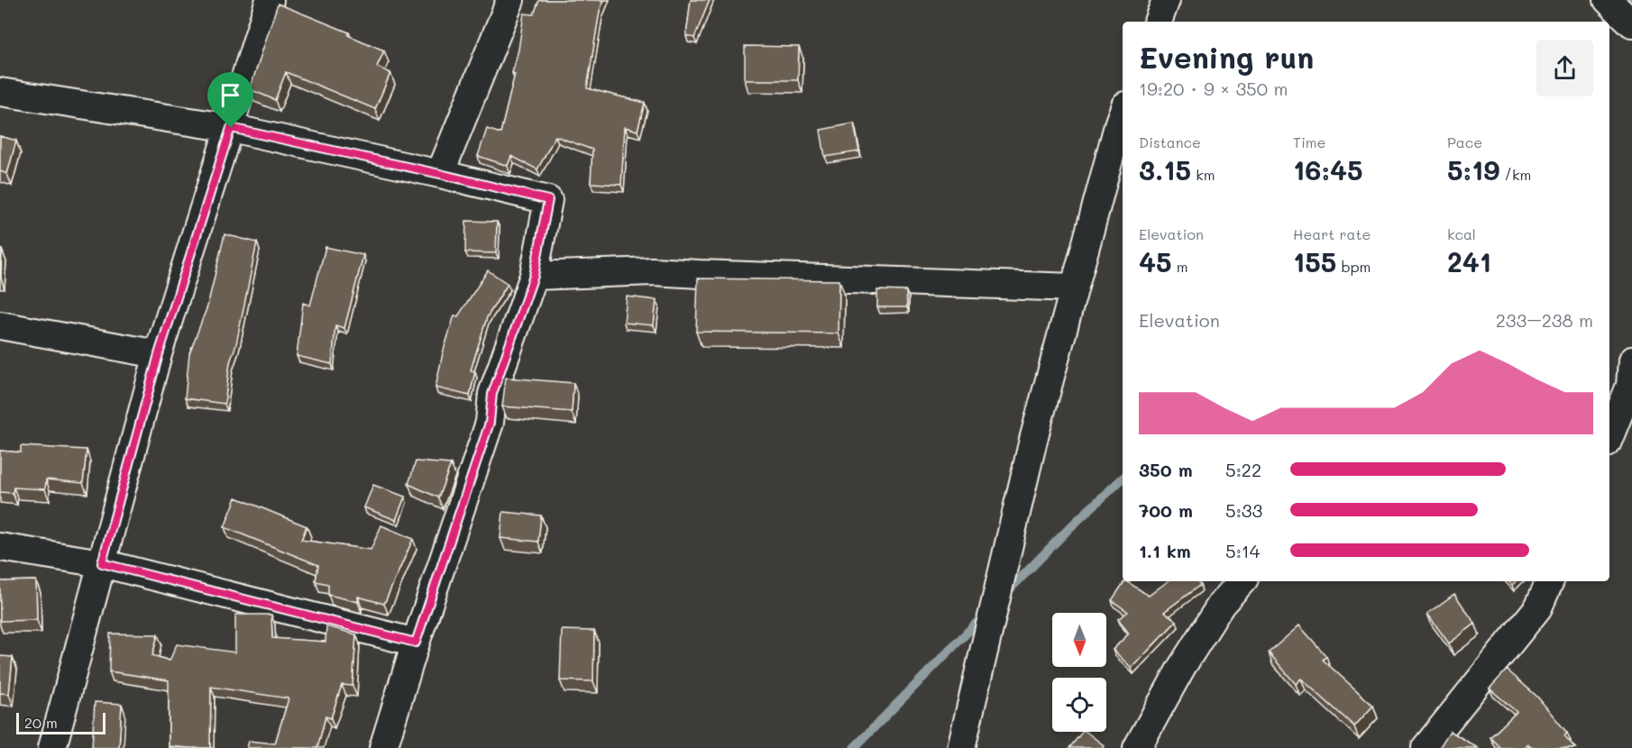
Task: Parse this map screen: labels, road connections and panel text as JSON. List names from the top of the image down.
{
  "scale_bar": "20 m",
  "north": "bottom",
  "page": {
    "heading": ["Evening run", "19:20 · 9 × 350 m"],
    "stats": [
      ["Distance", "3.15 km"],
      ["Time", "16:45"],
      ["Pace", "5:19 /km"],
      ["Elevation", "45 m"],
      ["Heart rate", "155 bpm"],
      ["kcal", "241"]
    ],
    "chart": ["Elevation", "233–238 m"],
    "list": [
      {
        "name": "350 m",
        "note": "5:22"
      },
      {
        "name": "700 m",
        "note": "5:33"
      },
      {
        "name": "1.1 km",
        "note": "5:14"
      }
    ],
    "scale": "20 m"
  }
}
